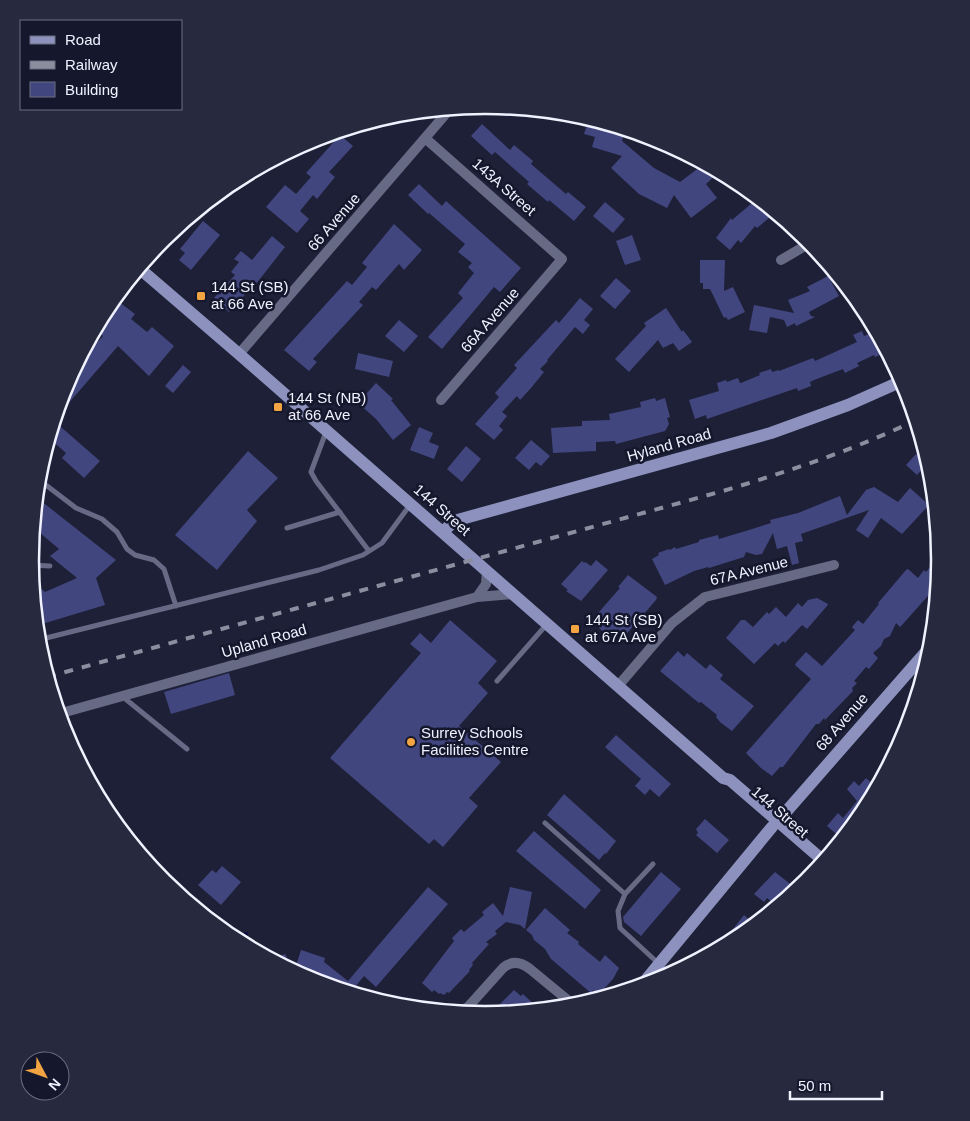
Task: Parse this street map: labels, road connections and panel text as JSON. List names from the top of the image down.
{
  "streets": {
    "street": [
      "143A Street",
      "66 Avenue",
      "66A Avenue",
      "Hyland Road",
      "144 Street",
      "67A Avenue",
      "Upland Road",
      "68 Avenue"
    ]
  },
  "crossings": [
    ["143A Street", "66 Avenue"],
    ["143A Street", "66A Avenue"],
    ["66 Avenue", "144 Street"],
    ["Hyland Road", "144 Street"],
    ["144 Street", "67A Avenue"],
    ["144 Street", "Upland Road"],
    ["144 Street", "68 Avenue"]
  ],
  "places": {
    "transit": ["144 St (SB) at 66 Ave", "144 St (NB) at 66 Ave", "144 St (SB) at 67A Ave"],
    "other": ["Surrey Schools Facilities Centre"]
  },
  "legend": ["Road", "Railway", "Building"],
  "scale_bar": "50 m",
  "north": "bottom right"
}
